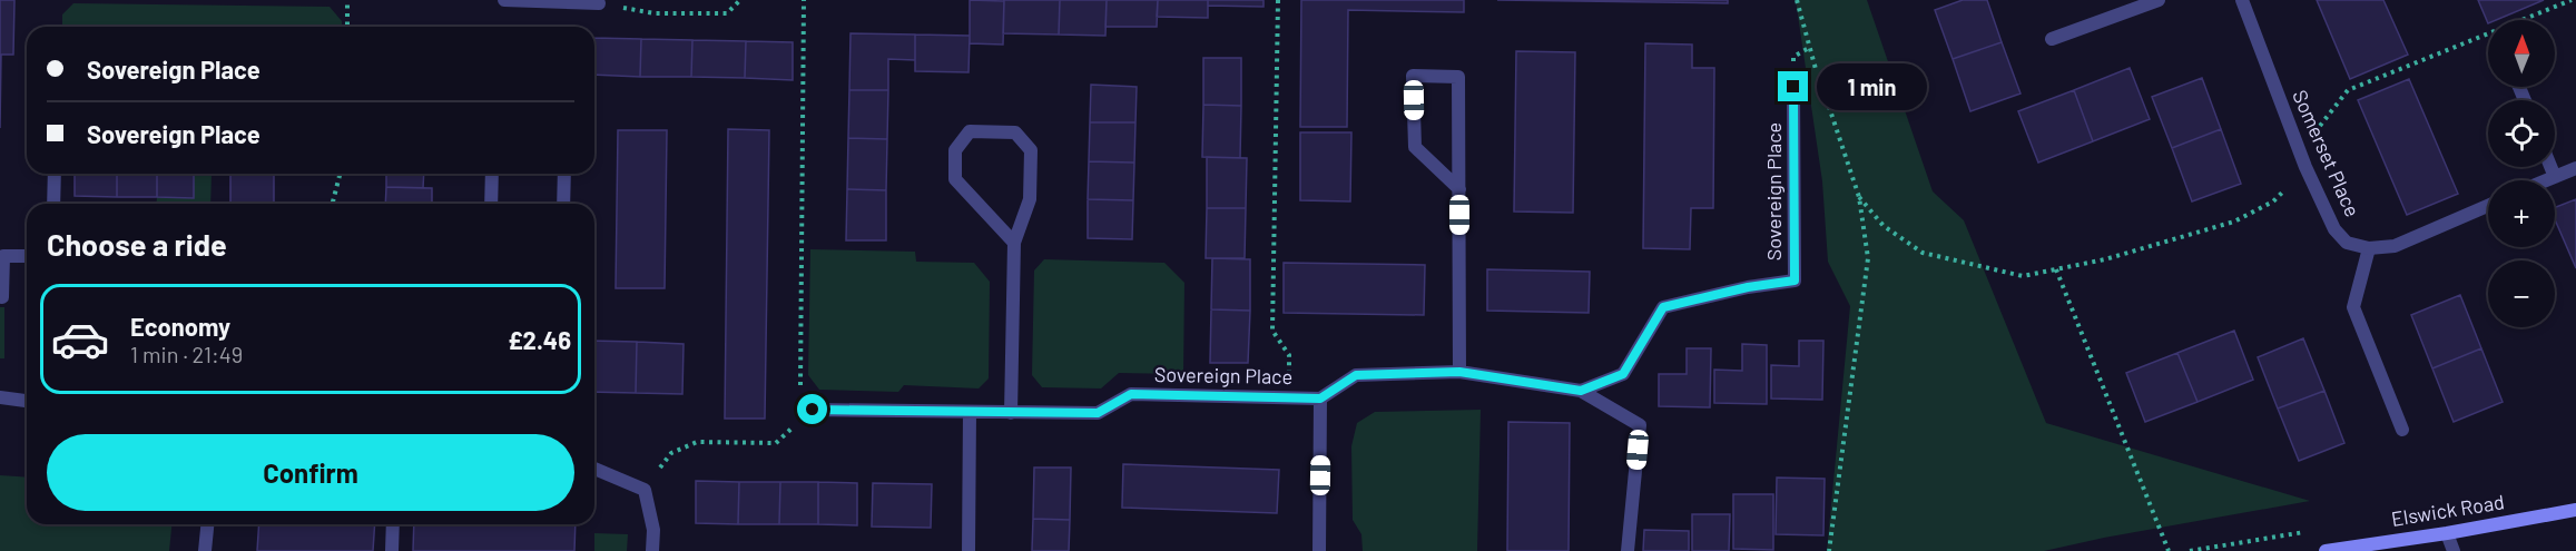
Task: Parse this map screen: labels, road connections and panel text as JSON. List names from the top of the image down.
{
  "streets": {
    "main road": ["Elswick Road"],
    "street": ["Somerset Place", "Sovereign Place"]
  },
  "north": "top",
  "page": {
    "map_buttons": ["+", "−"],
    "banner": ["Sovereign Place", "Sovereign Place"],
    "bubble": "1 min",
    "heading": "Choose a ride",
    "list": [
      {
        "name": "Economy",
        "note": "1 min · 21:49",
        "value": "£2.46"
      }
    ],
    "buttons": "Confirm"
  }
}
